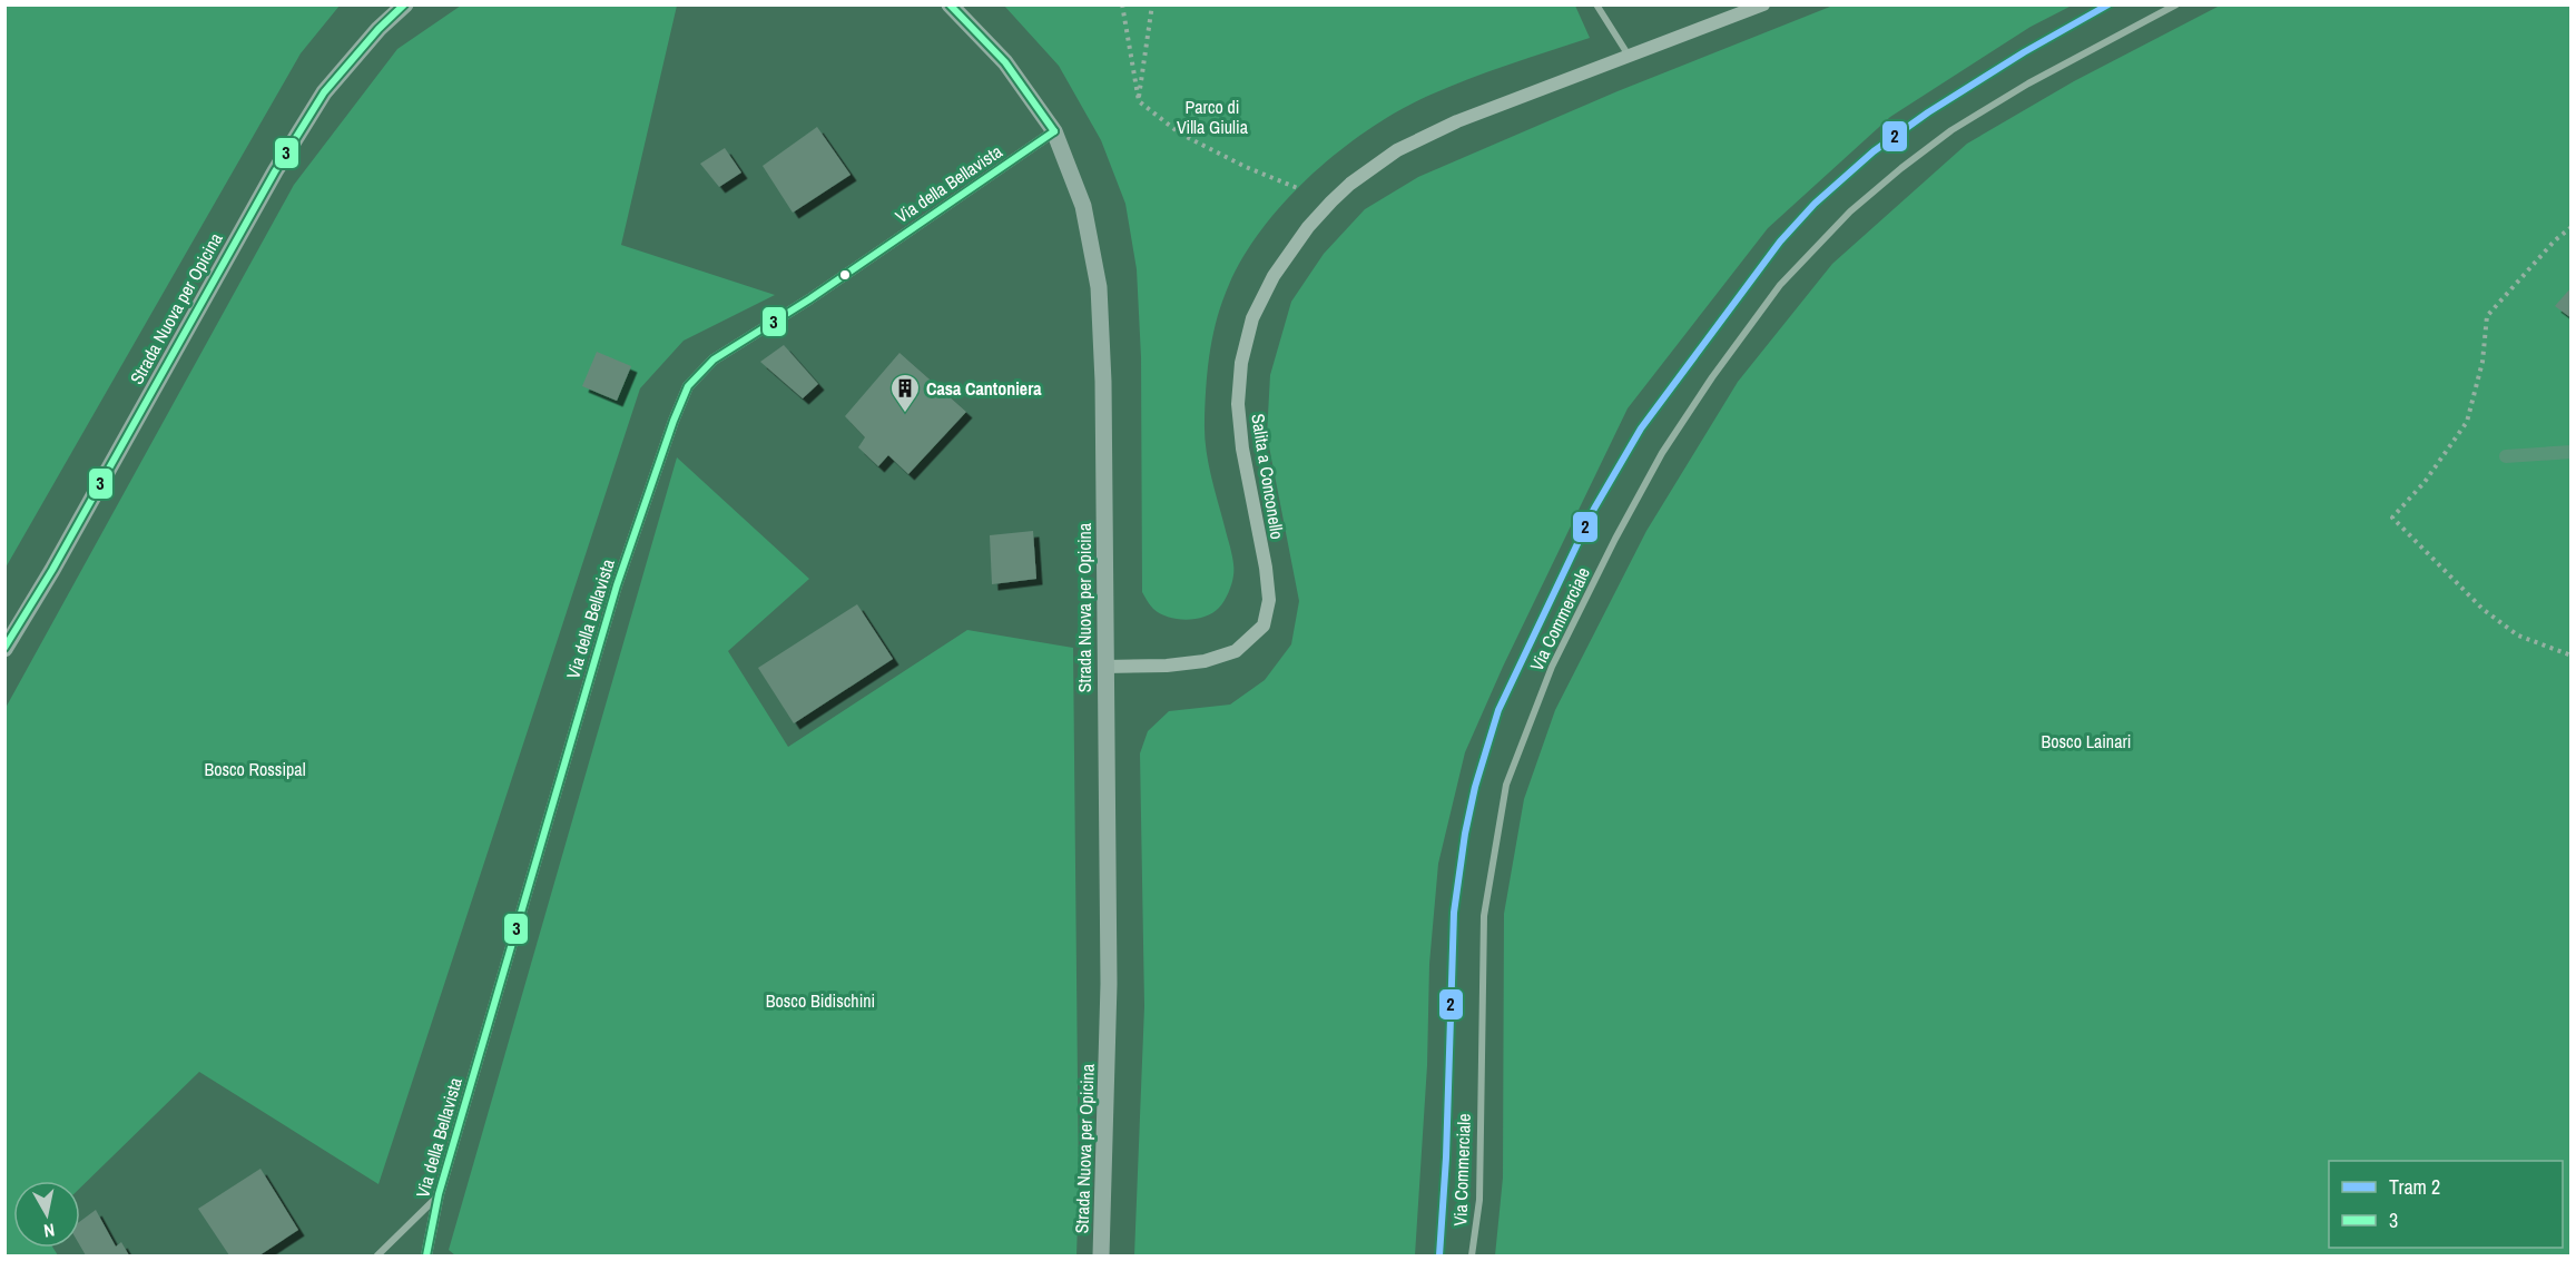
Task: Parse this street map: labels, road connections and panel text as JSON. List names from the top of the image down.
{
  "streets": {
    "main road": ["Strada Nuova per Opicina", "Salita a Conconello"],
    "street": ["Via della Bellavista", "Via Commerciale"]
  },
  "crossings": [
    ["Via della Bellavista", "Strada Nuova per Opicina"],
    ["Strada Nuova per Opicina", "Salita a Conconello"]
  ],
  "parks": [
    "Parco di Villa Giulia",
    "Bosco Lainari",
    "Bosco Rossipal",
    "Bosco Bidischini"
  ],
  "places": {
    "building": ["Casa Cantoniera"]
  },
  "lines": ["tram line 2", "transit line 3"],
  "legend": ["Tram 2", "3"],
  "north": "bottom"
}
